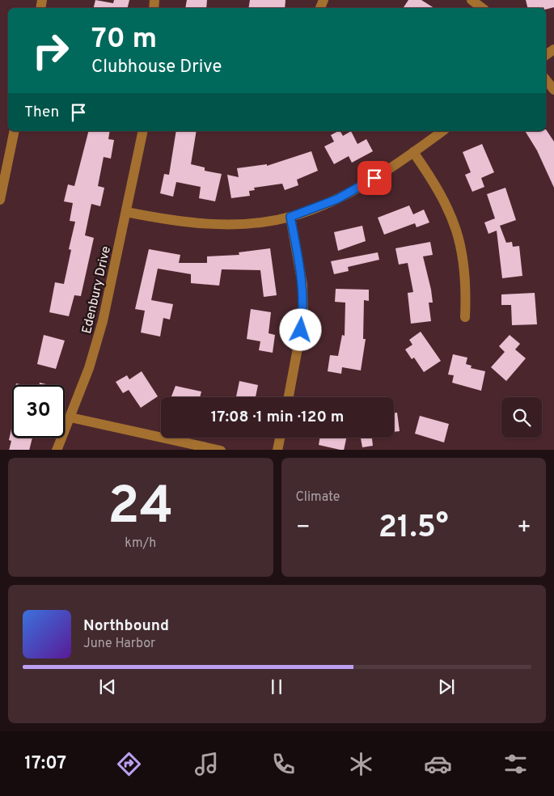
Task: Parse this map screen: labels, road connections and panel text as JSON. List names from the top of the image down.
{
  "streets": {
    "street": ["Edenbury Drive"]
  },
  "page": {
    "turn": ["70 m", "Clubhouse Drive"],
    "then": "Then",
    "limit": "30",
    "trip": "17:08 · 1 min · 120 m",
    "tile": [
      ["24", "km/h"],
      "Climate"
    ],
    "heat": ["−", "21.5°", "+"],
    "song": ["Northbound", "June Harbor"],
    "tabs": "17:07"
  }
}
